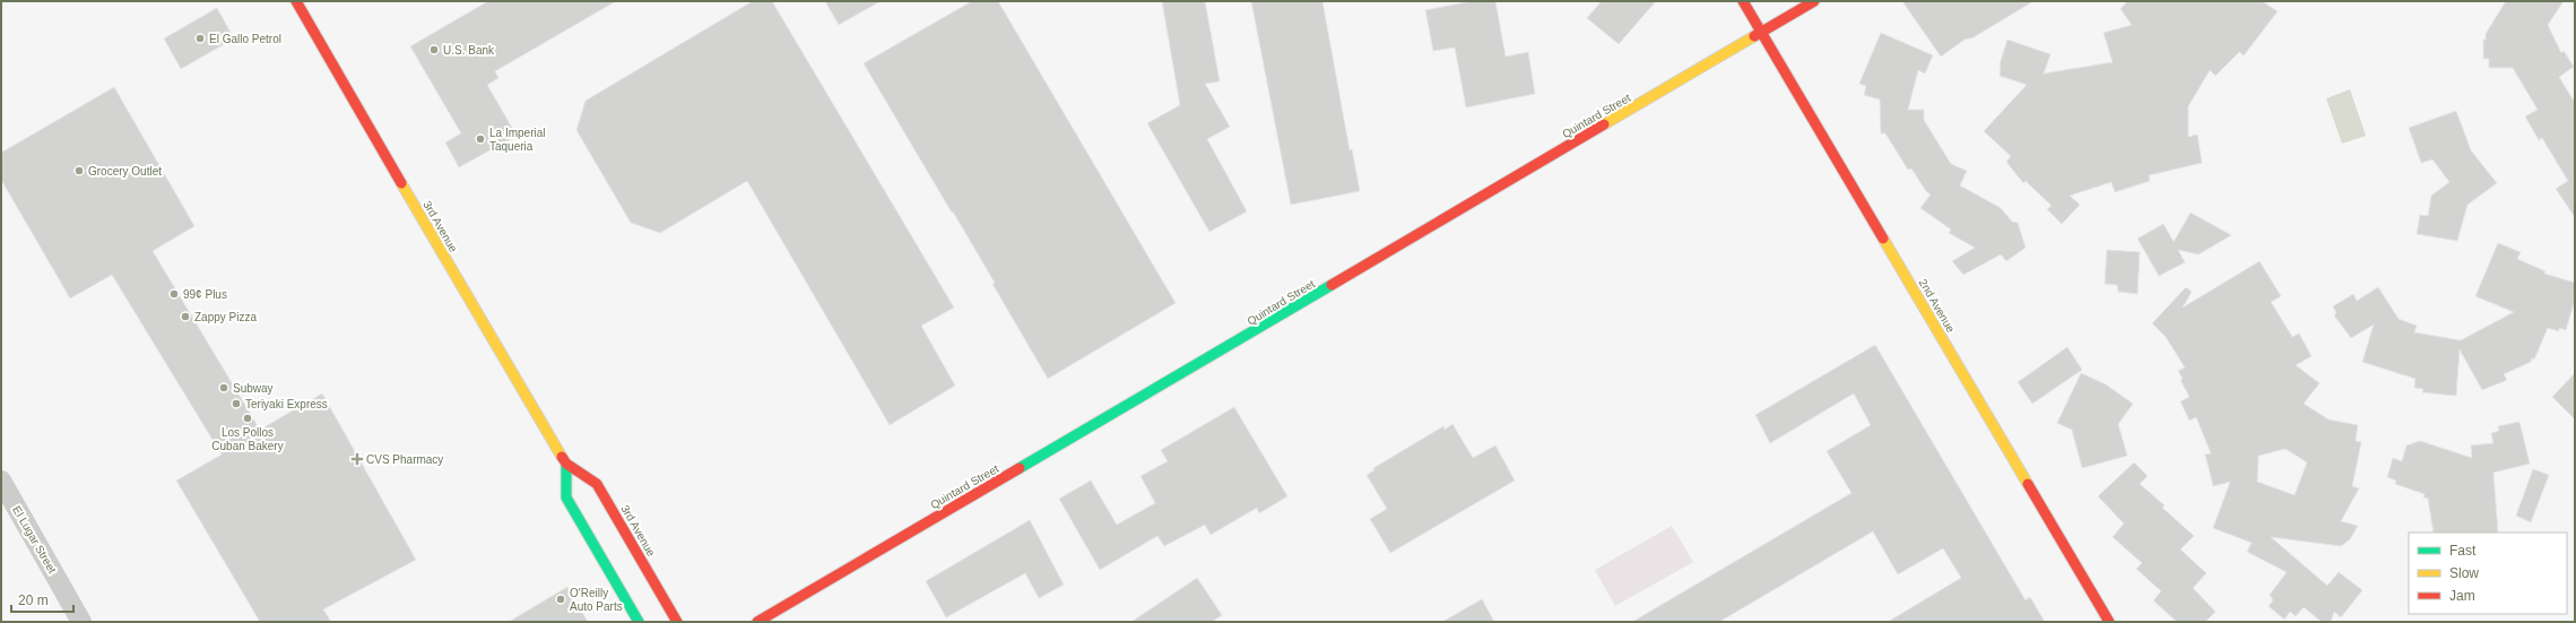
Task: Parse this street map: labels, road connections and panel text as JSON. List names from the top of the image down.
{
  "streets": {
    "street": [
      "Quintard Street",
      "3rd Avenue",
      "2nd Avenue",
      "El Lugar Street"
    ]
  },
  "crossings": [
    ["Quintard Street", "2nd Avenue"]
  ],
  "places": {
    "other": [
      "El Gallo Petrol",
      "U.S. Bank",
      "La Imperial Taqueria",
      "Grocery Outlet",
      "99¢ Plus",
      "Zappy Pizza",
      "Subway",
      "Teriyaki Express",
      "Los Pollos Cuban Bakery",
      "O'Reilly Auto Parts"
    ],
    "health": ["CVS Pharmacy"]
  },
  "legend": ["Fast", "Slow", "Jam"],
  "scale_bar": "20 m"
}
